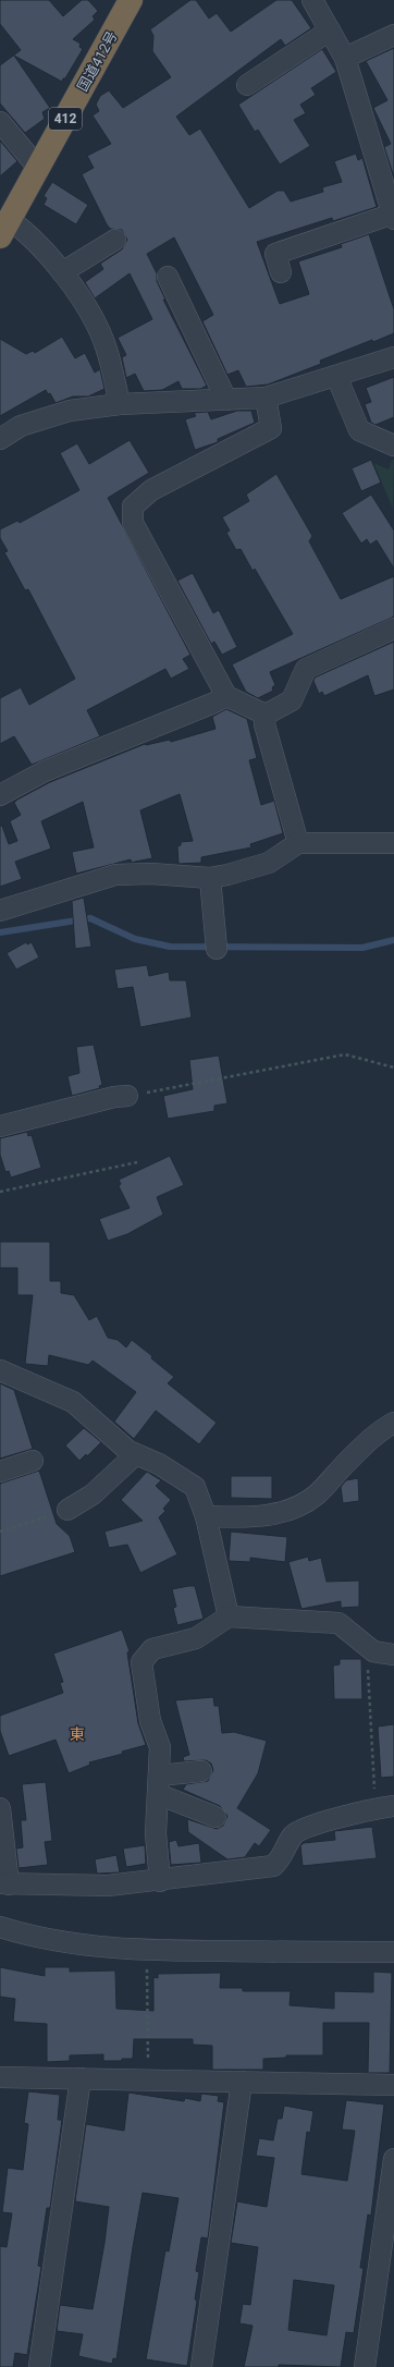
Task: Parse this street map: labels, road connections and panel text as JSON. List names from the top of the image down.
{
  "streets": {
    "highway": ["国道412号", "412"]
  },
  "districts": ["東"]
}
